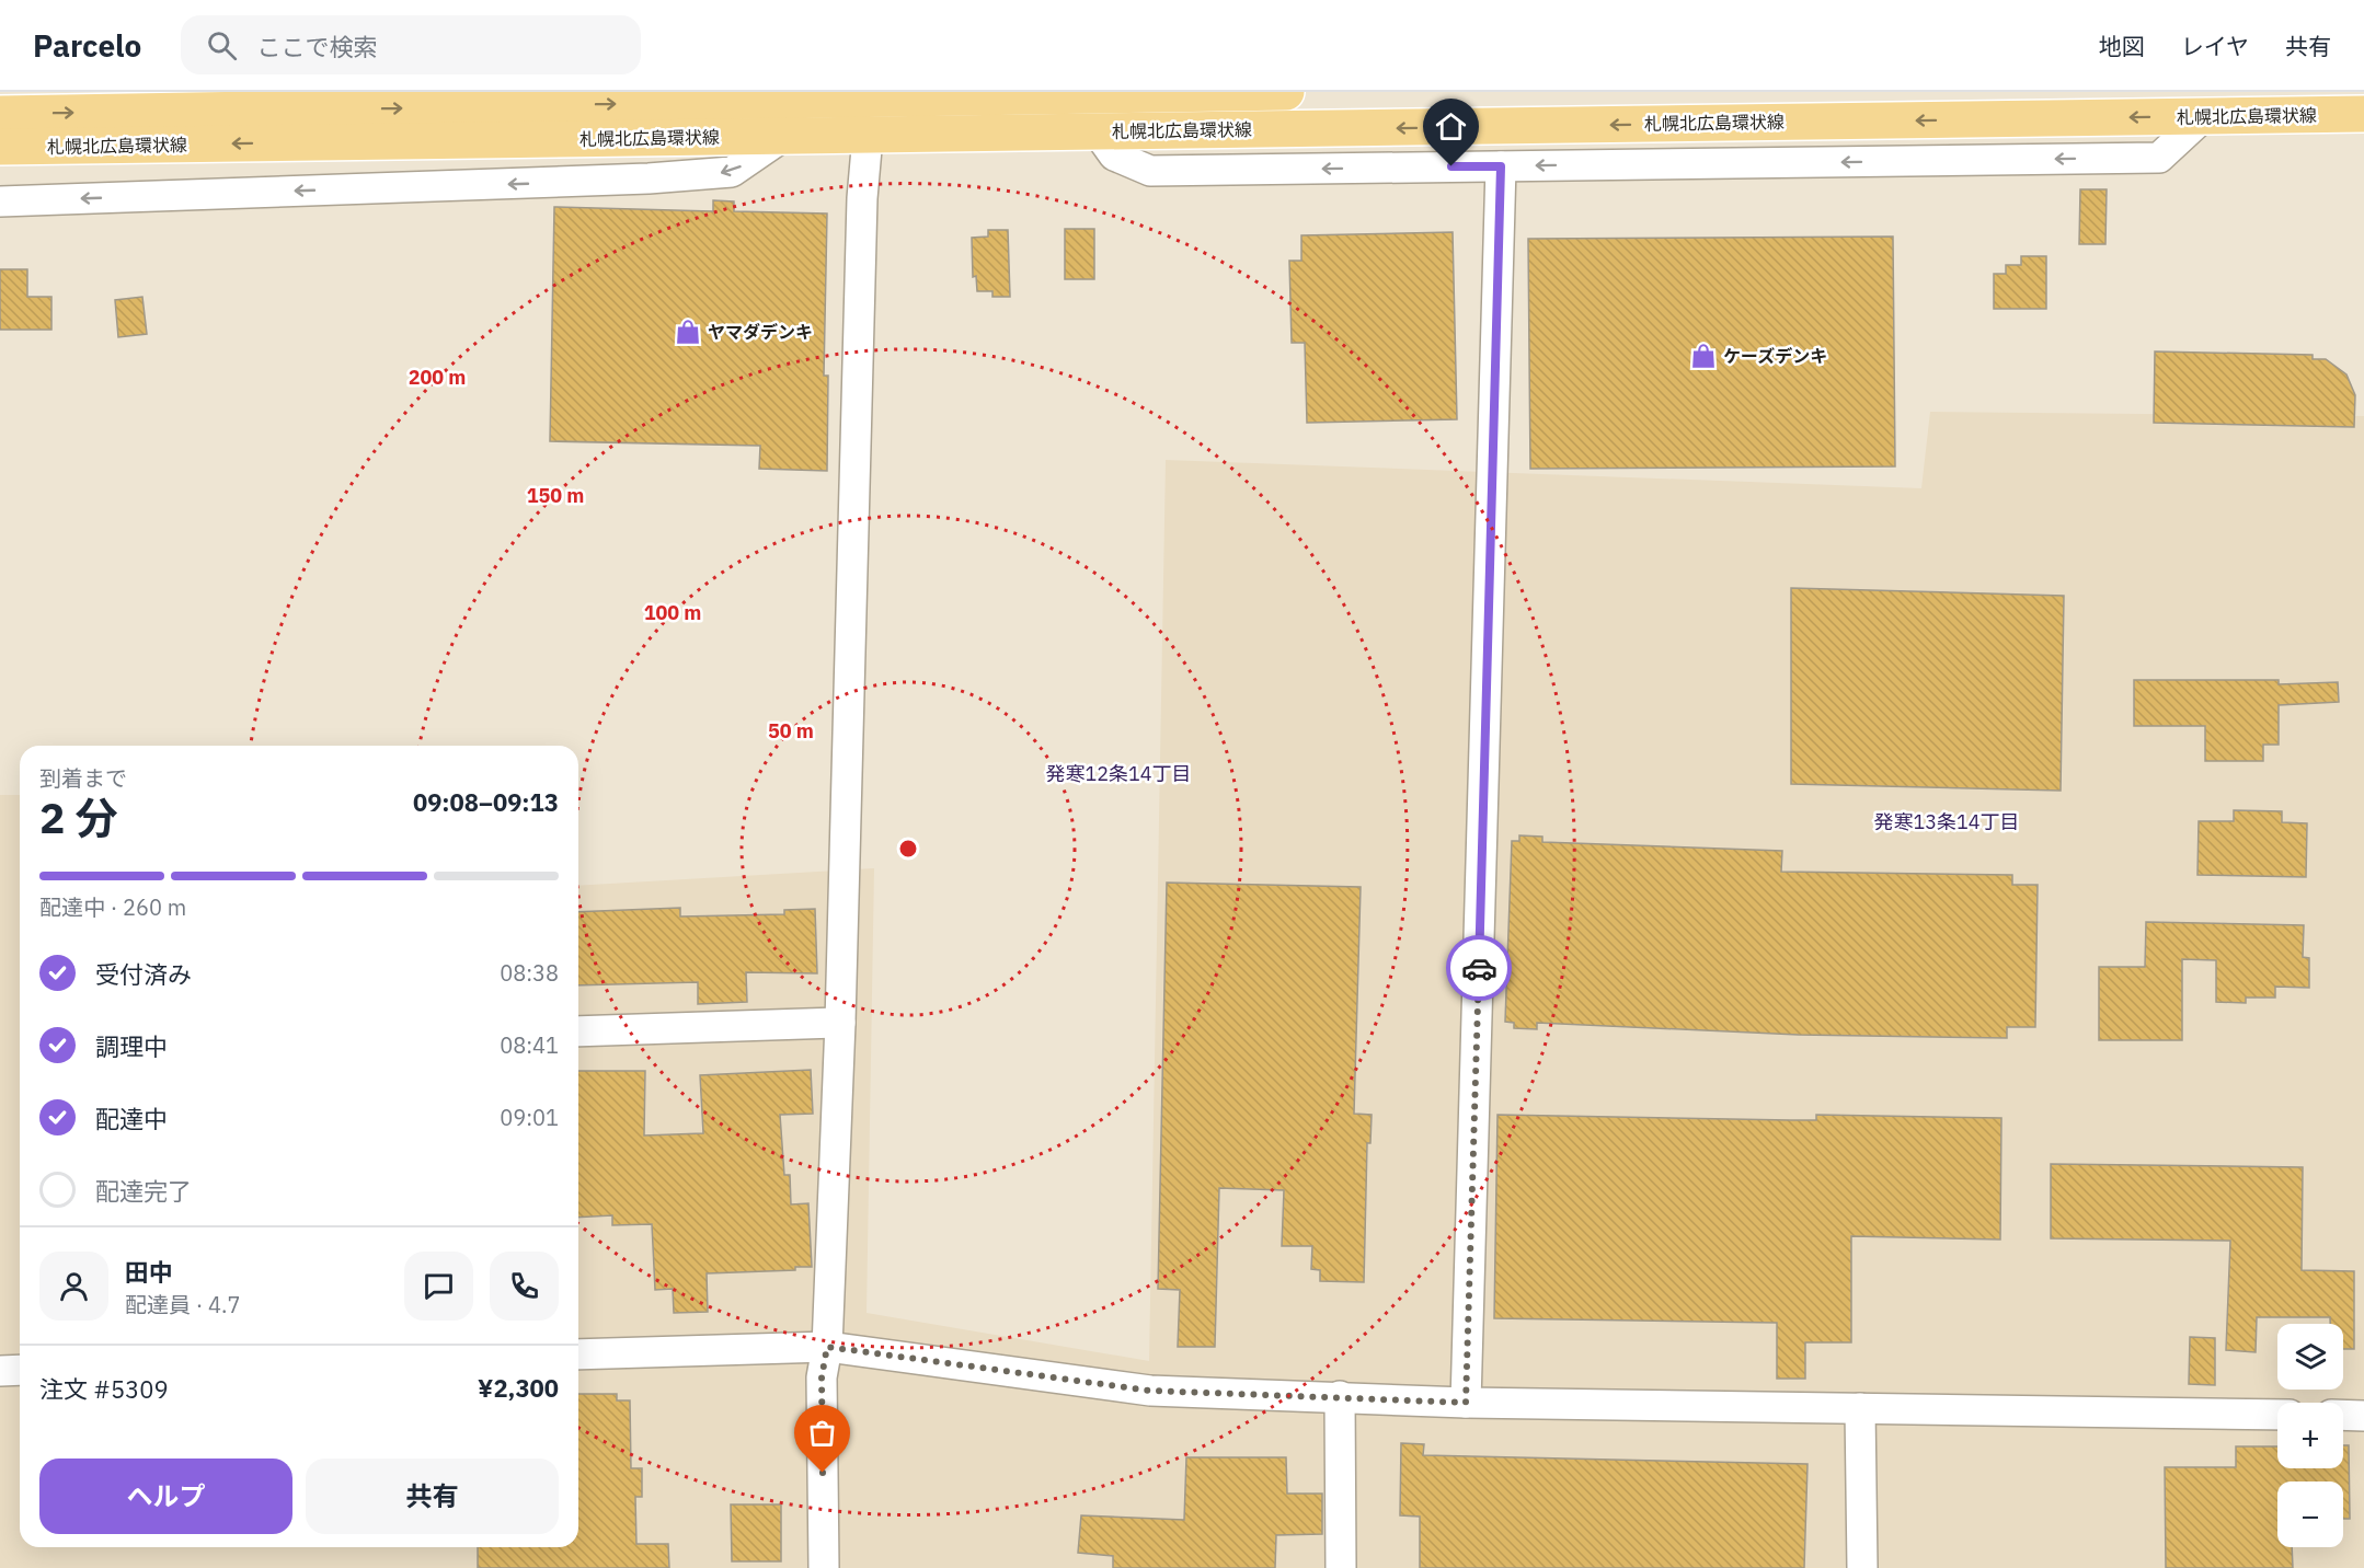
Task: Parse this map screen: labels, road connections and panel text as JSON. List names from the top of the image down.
{
  "streets": {
    "main road": ["札幌北広島環状線"]
  },
  "districts": ["発寒12条14丁目", "発寒13条14丁目"],
  "places": {
    "shop": ["ヤマダデンキ", "ケーズデンキ"]
  },
  "page": {
    "header": "Parcelo",
    "search": "ここで検索",
    "nav": ["地図", "レイヤ", "共有"],
    "heading": ["2 分", "到着まで", "09:08–09:13"],
    "panel": [
      "田中",
      "配達員 · 4.7",
      "注文 #5309",
      "¥2,300"
    ],
    "bar": "配達中 · 260 m",
    "list": [
      ["受付済み", "08:38"],
      ["調理中", "08:41"],
      ["配達中", "09:01"],
      "配達完了"
    ],
    "map_buttons": ["+", "−"],
    "buttons": ["ヘルプ", "共有"]
  },
  "rings": [
    "200 m",
    "150 m",
    "100 m",
    "50 m"
  ]
}
